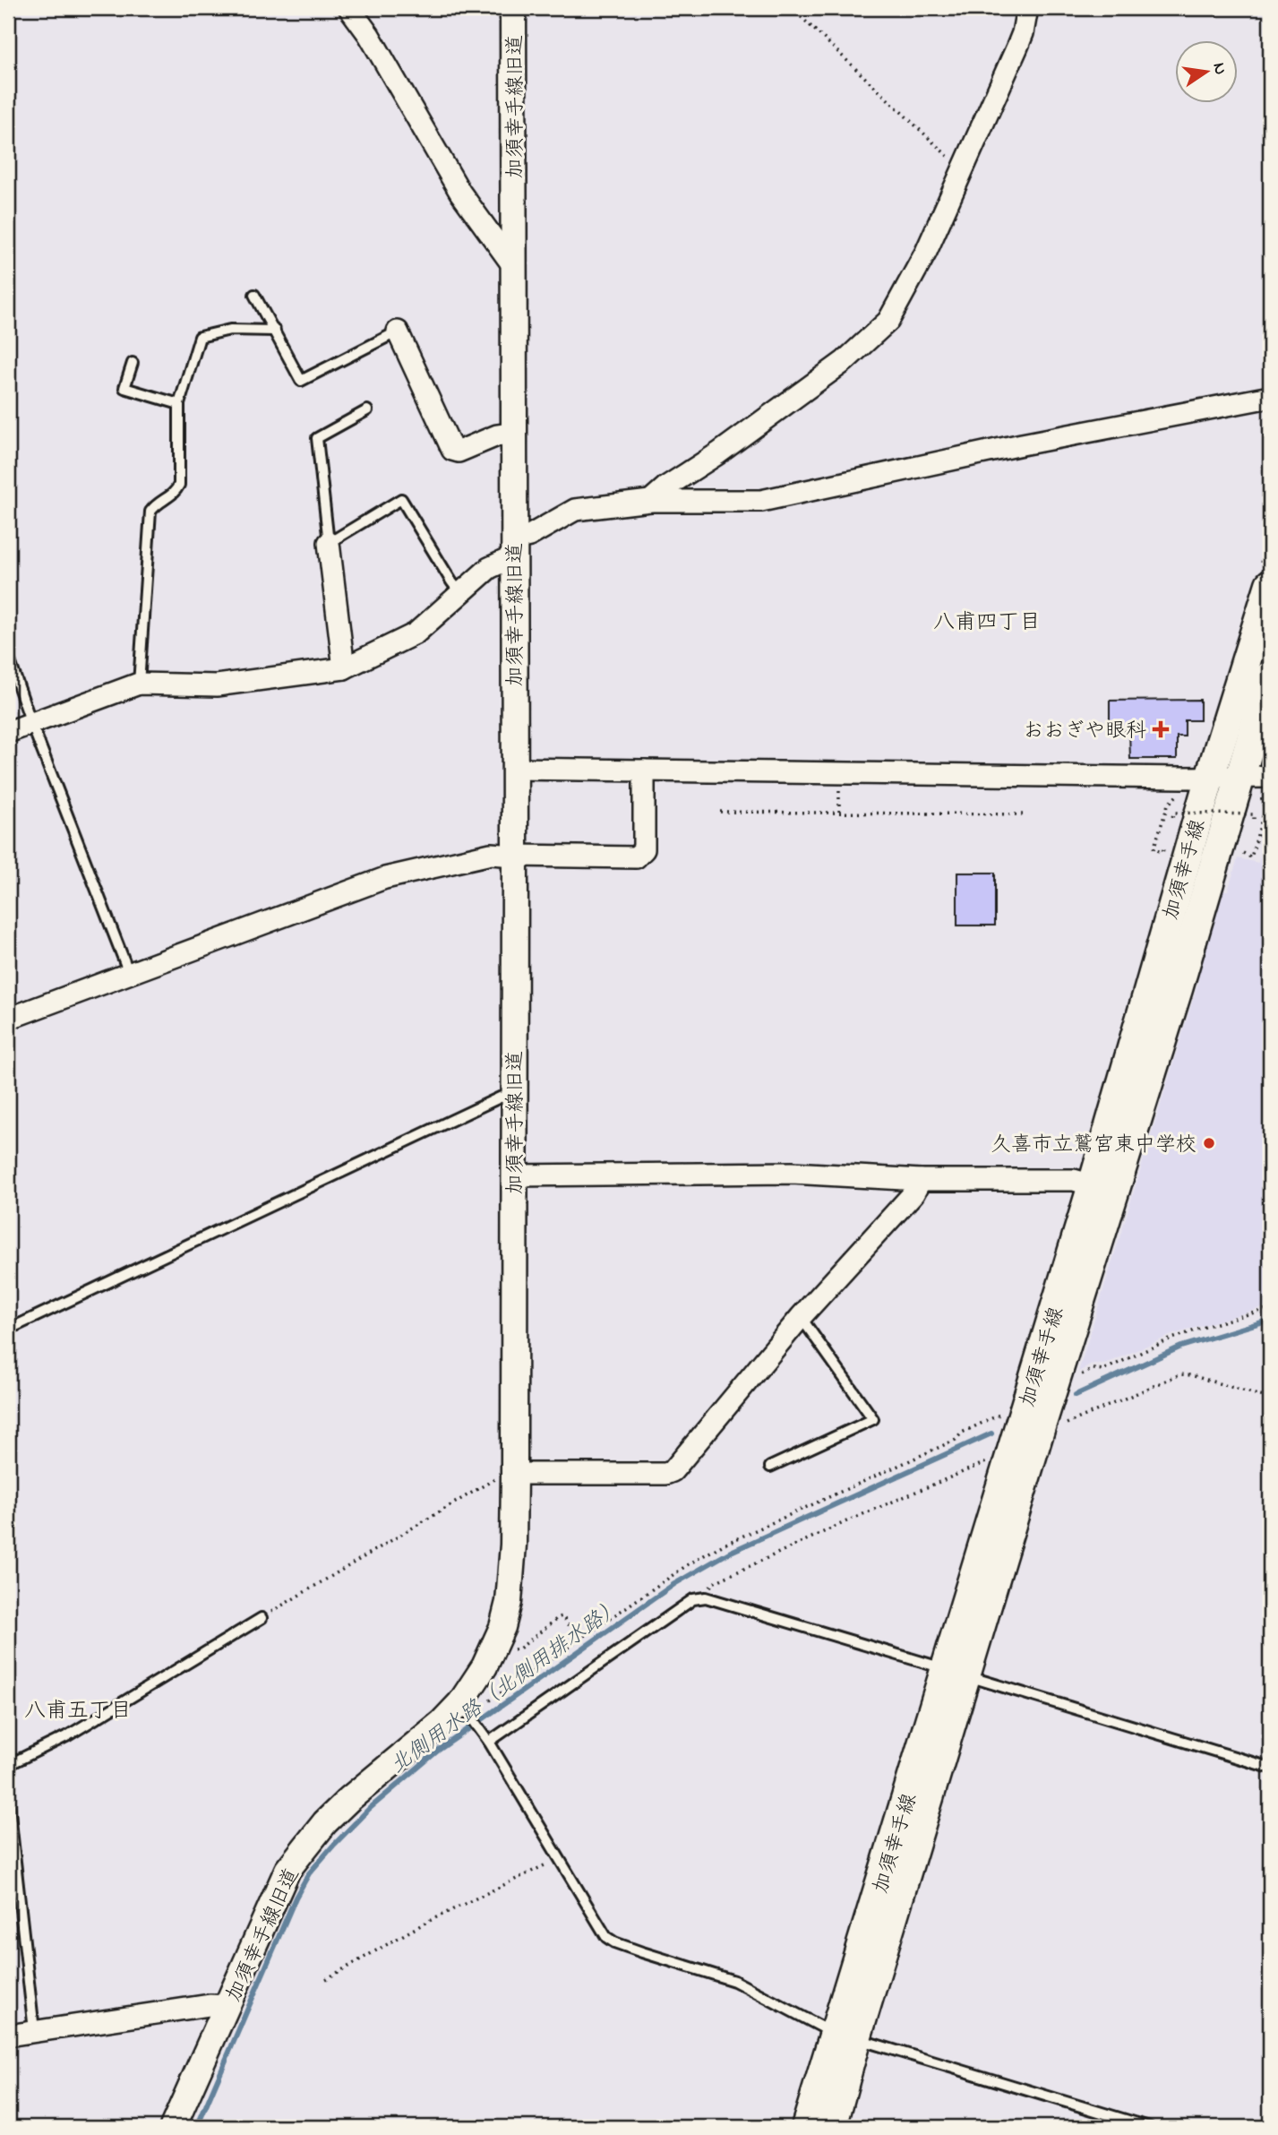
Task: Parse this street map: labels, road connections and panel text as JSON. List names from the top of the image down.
{
  "streets": {
    "main road": ["加須幸手線"],
    "street": ["加須幸手線旧道"]
  },
  "districts": ["八甫四丁目", "八甫五丁目"],
  "water": ["北側用水路（北側用排水路）"],
  "places": {
    "health": ["おおぎや眼科"],
    "other": ["久喜市立鷲宮東中学校"]
  },
  "north": "right"
}
